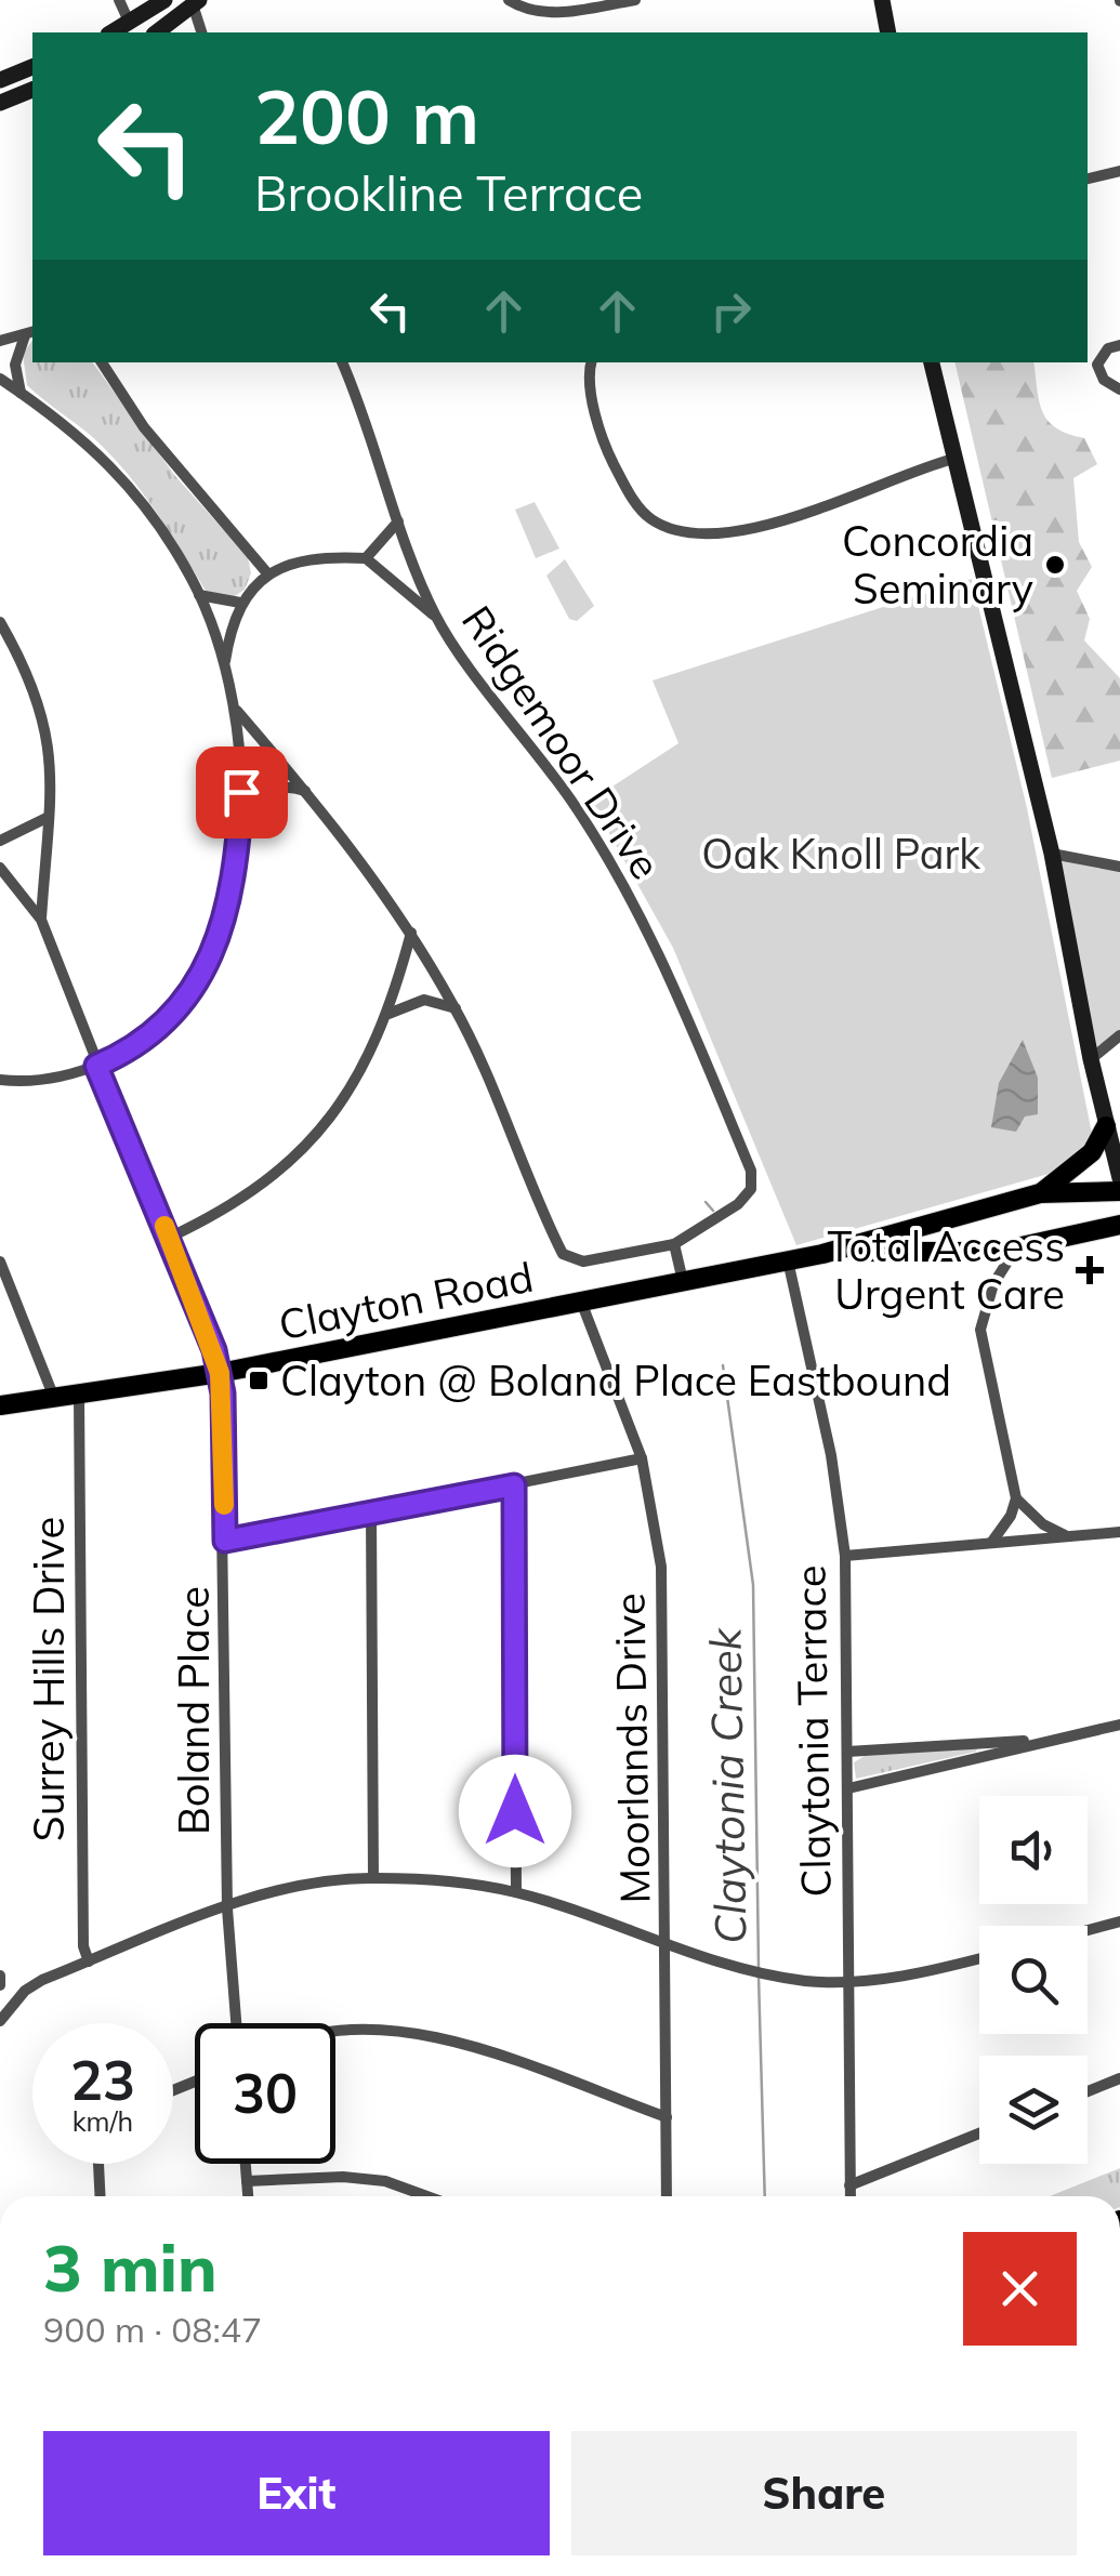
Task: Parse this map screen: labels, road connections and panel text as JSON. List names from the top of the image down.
{
  "streets": {
    "main road": ["Clayton Road"],
    "street": [
      "Ridgemoor Drive",
      "Surrey Hills Drive",
      "Boland Place",
      "Claytonia Terrace",
      "Moorlands Drive"
    ]
  },
  "crossings": [
    ["Clayton Road", "Surrey Hills Drive"],
    ["Clayton Road", "Boland Place"],
    ["Clayton Road", "Claytonia Terrace"],
    ["Clayton Road", "Moorlands Drive"]
  ],
  "water": ["Claytonia Creek"],
  "parks": ["Oak Knoll Park"],
  "places": {
    "other": ["Concordia Seminary"],
    "health": ["Total Access Urgent Care"],
    "transit": ["Clayton @ Boland Place Eastbound"]
  },
  "page": {
    "turn": ["200 m", "Brookline Terrace"],
    "speed": "23 km/h",
    "limit": "30",
    "heading": ["3 min", "900 m · 08:47"],
    "buttons": ["Exit", "Share"]
  }
}
